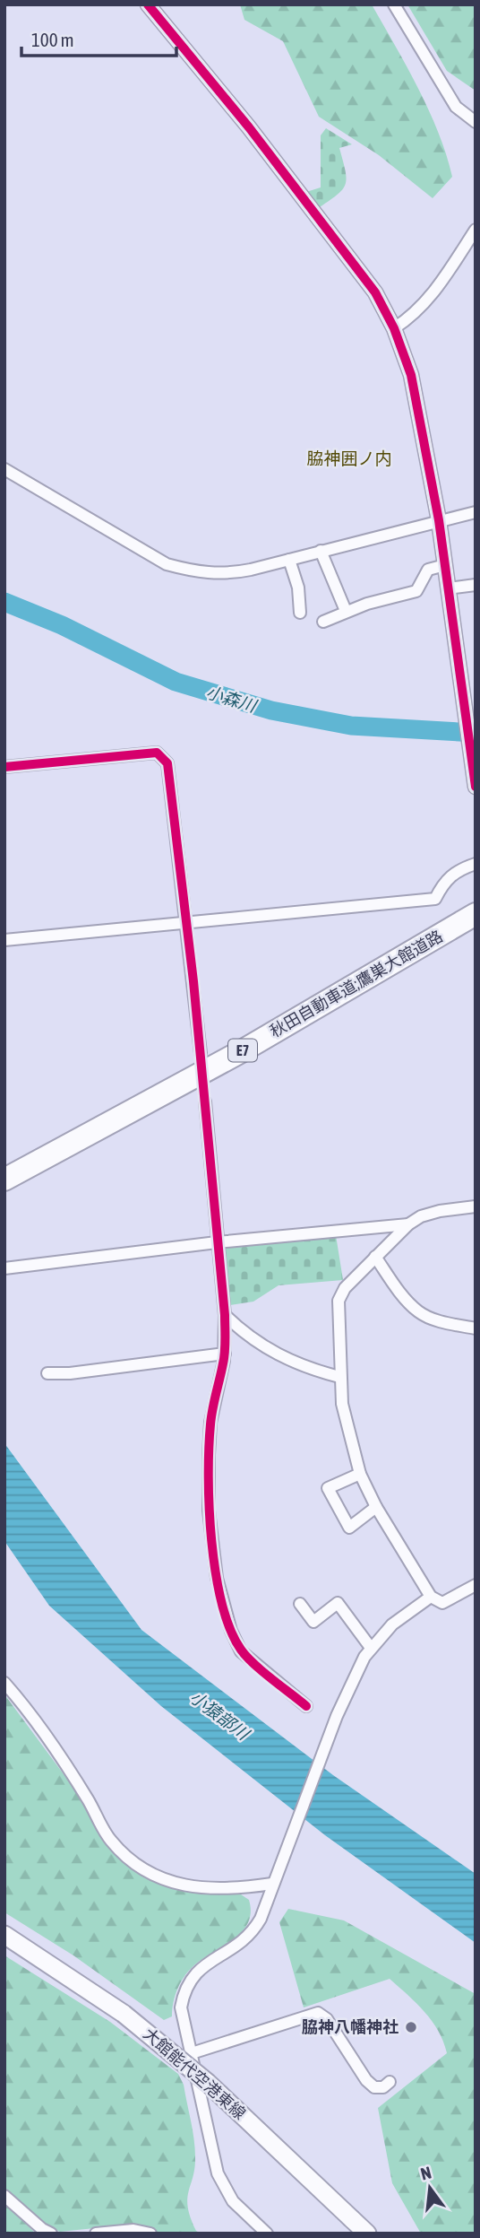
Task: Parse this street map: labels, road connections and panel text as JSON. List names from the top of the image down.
{
  "streets": {
    "highway": ["秋田自動車道;鷹巣大館道路", "E7"],
    "main road": ["大館能代空港東線"]
  },
  "districts": ["脇神囲ノ内"],
  "water": ["小森川", "小猿部川"],
  "places": ["脇神八幡神社"],
  "scale_bar": "100 m",
  "north": "top"
}
